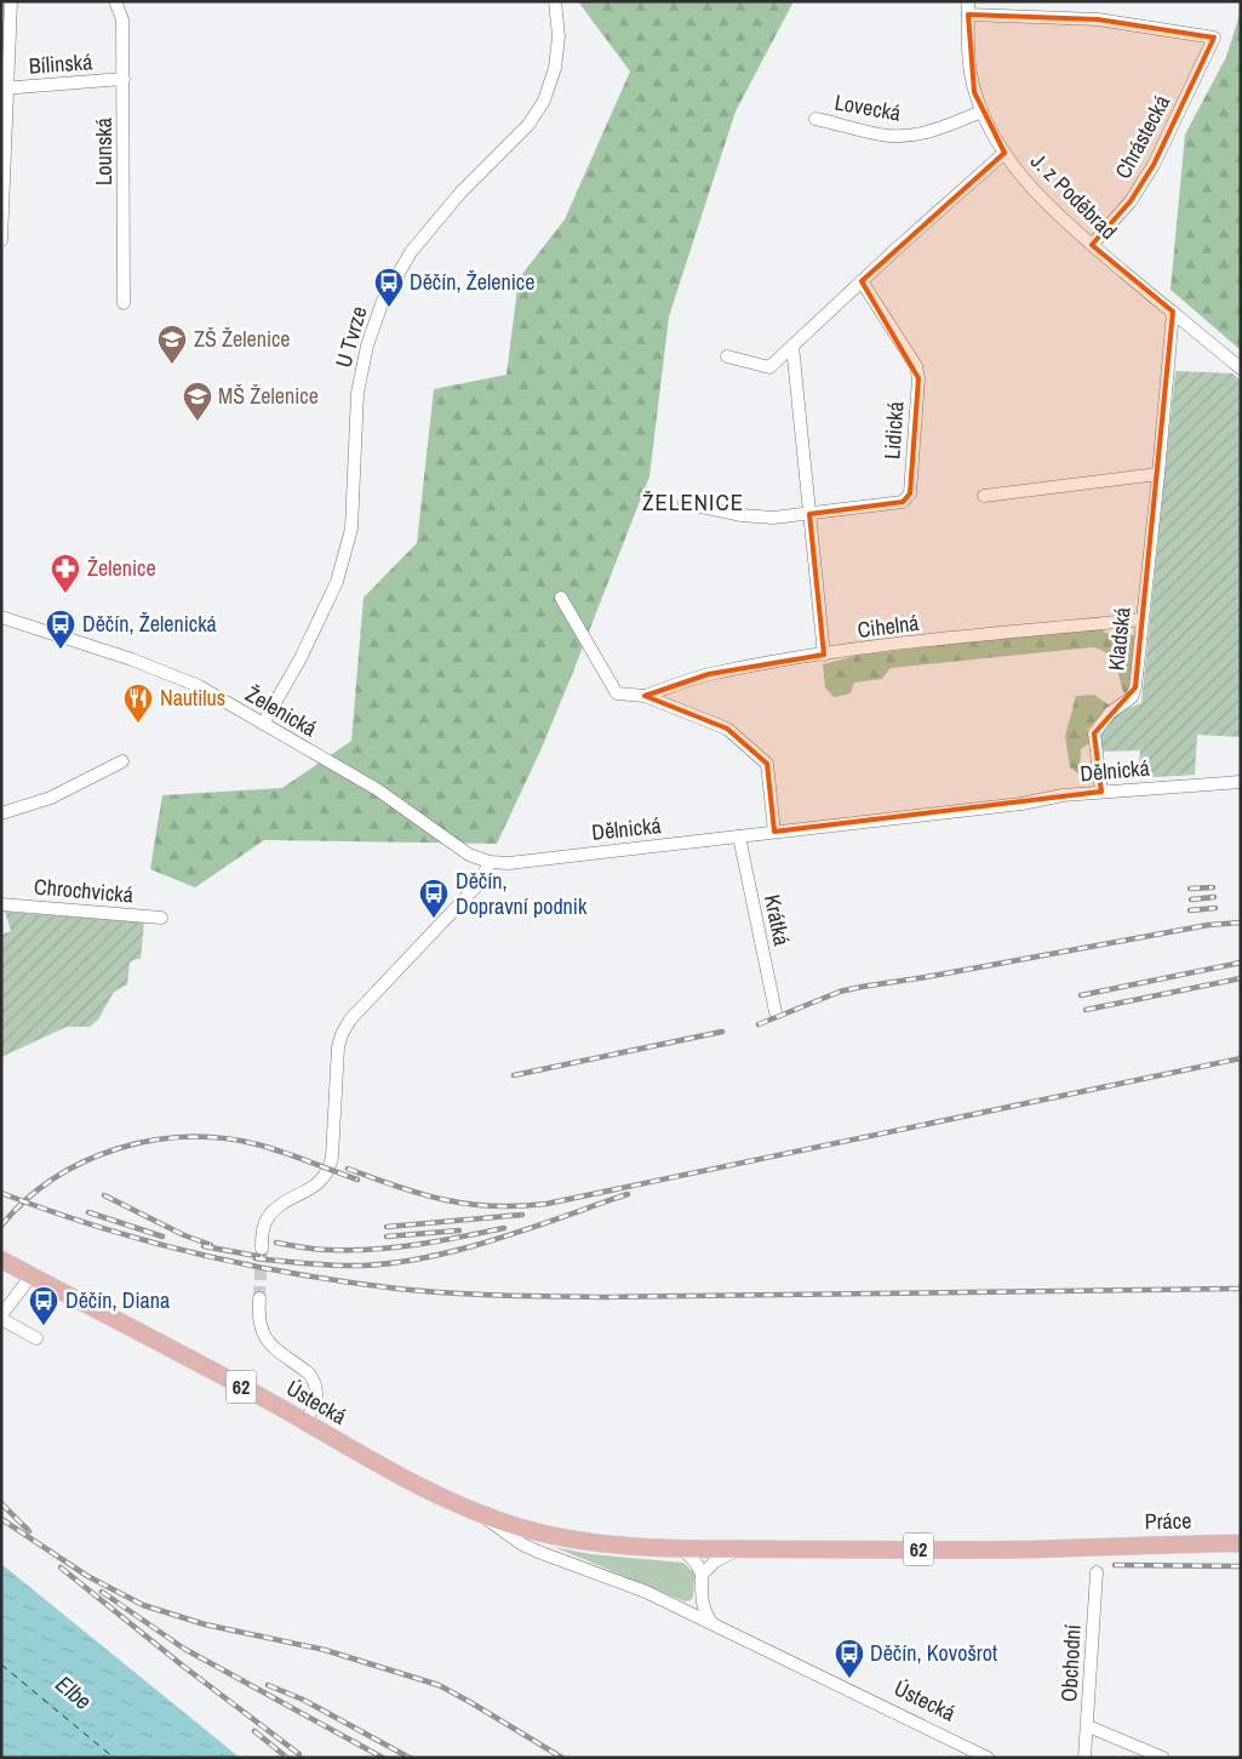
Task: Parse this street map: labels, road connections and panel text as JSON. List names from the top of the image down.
{
  "streets": {
    "main road": ["62", "Ústecká", "Práce"],
    "street": [
      "Bílinská",
      "Lovecká",
      "Chrástecká",
      "Lounská",
      "J. z Poděbrad",
      "U Tvrze",
      "Lidická",
      "Cihelná",
      "Kladská",
      "Želenická",
      "Dělnická",
      "Chrochvická",
      "Krátká",
      "Obchodní"
    ]
  },
  "crossings": [
    ["Bílinská", "Lounská"],
    ["Lovecká", "J. z Poděbrad"],
    ["Chrástecká", "J. z Poděbrad"],
    ["J. z Poděbrad", "Kladská"],
    ["U Tvrze", "Želenická"],
    ["Cihelná", "Kladská"],
    ["Kladská", "Dělnická"],
    ["Želenická", "Dělnická"],
    ["Dělnická", "Krátká"],
    ["Ústecká", "Práce"]
  ],
  "districts": ["ŽELENICE"],
  "water": ["Elbe"],
  "places": {
    "bus stop": [
      "Děčín, Želenice",
      "Děčín, Želenická",
      "Děčín, Dopravní podnik",
      "Děčín, Diana",
      "Děčín, Kovošrot"
    ],
    "school or university": ["ZŠ Želenice", "MŠ Želenice"],
    "pharmacy": ["Želenice"],
    "restaurant": ["Nautilus"]
  }
}
